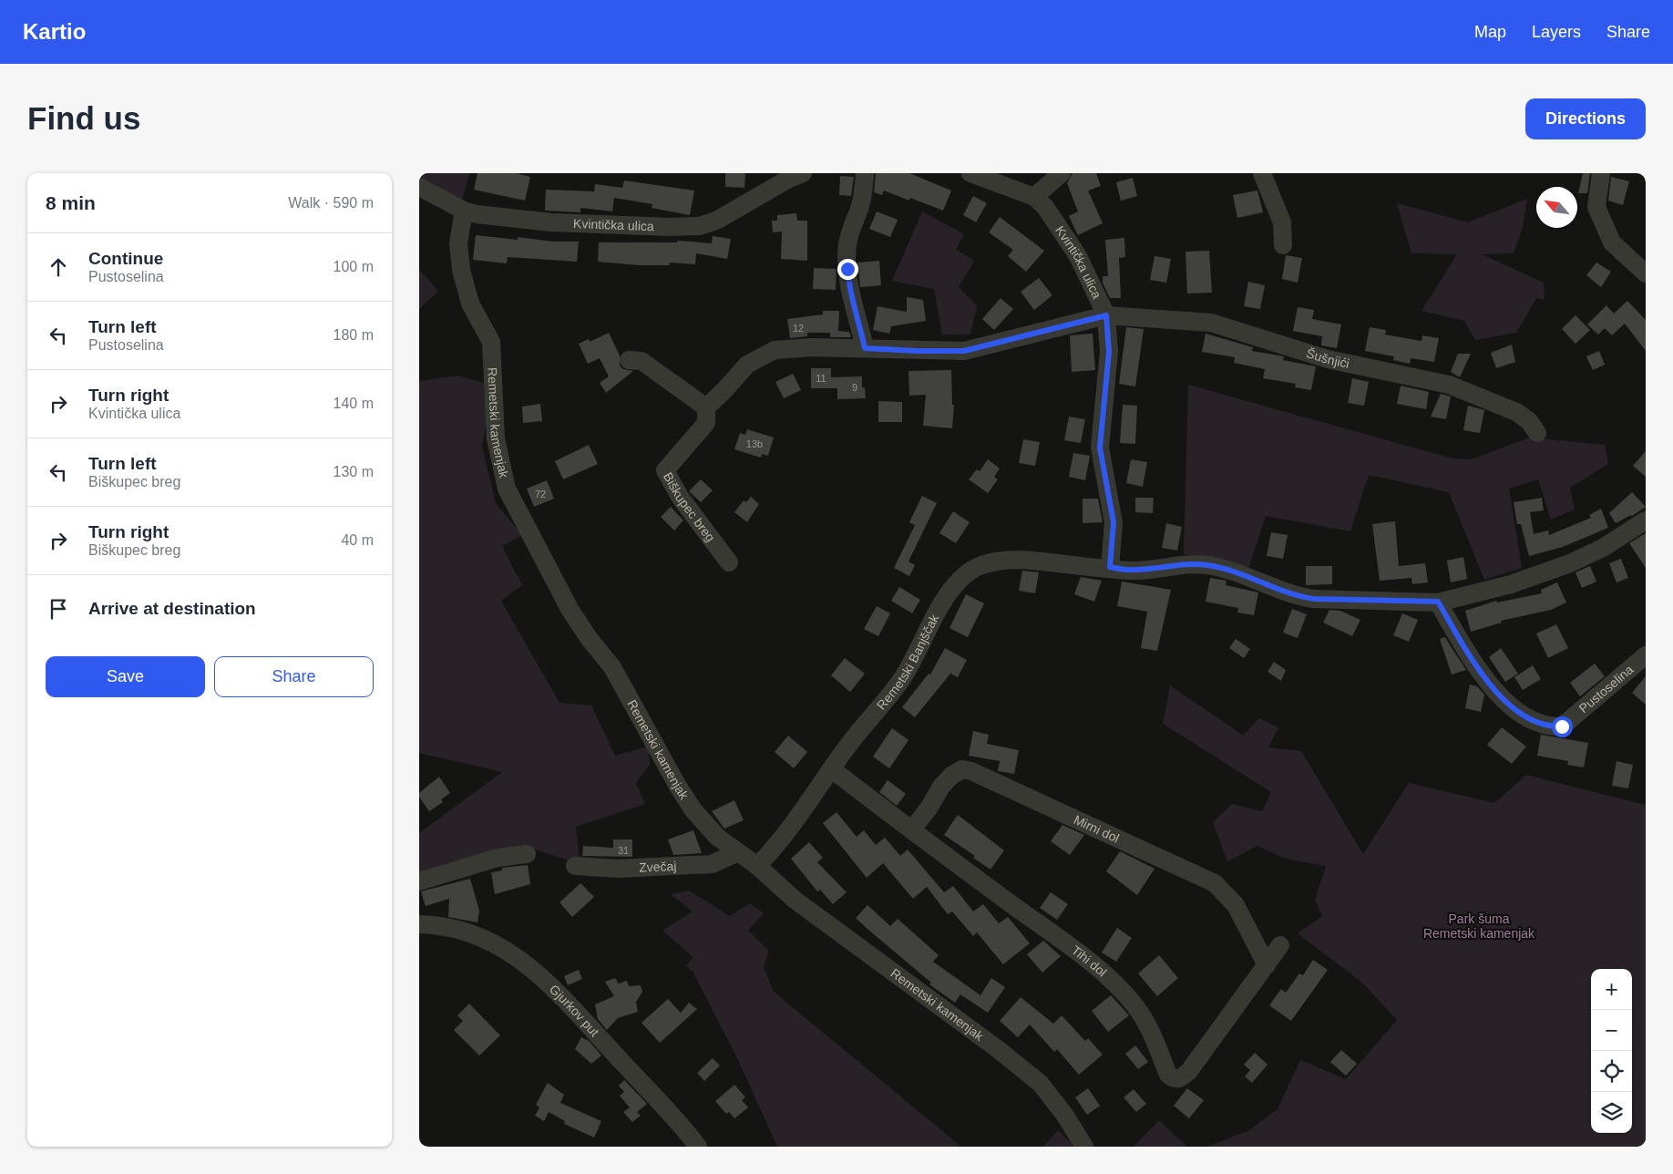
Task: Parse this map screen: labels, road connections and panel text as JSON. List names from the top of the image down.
{
  "streets": {
    "street": [
      "Kvintička ulica",
      "Šušnjići",
      "Remetski kamenjak",
      "Biškupec breg",
      "Remetski Banjščak",
      "Pustoselina",
      "Mirni dol",
      "Zvečaj",
      "Tihi dol",
      "Gjurkov put"
    ]
  },
  "crossings": [
    ["Kvintička ulica", "Šušnjići"],
    ["Kvintička ulica", "Remetski kamenjak"],
    ["Kvintička ulica", "Remetski Banjščak"],
    ["Remetski kamenjak", "Remetski Banjščak"],
    ["Remetski kamenjak", "Zvečaj"],
    ["Remetski Banjščak", "Tihi dol"],
    ["Mirni dol", "Tihi dol"]
  ],
  "parks": ["Park šuma Remetski kamenjak"],
  "house_numbers": [
    "12",
    "11",
    "9",
    "13b",
    "72",
    "31"
  ],
  "north": "top left",
  "page": {
    "header": "Kartio",
    "nav": ["Map", "Layers", "Share"],
    "buttons": [
      "Directions",
      ["Save", "Share"]
    ],
    "title": "Find us",
    "heading": ["8 min", "Walk · 590 m"],
    "list": [
      ["Continue", "Pustoselina", "100 m"],
      ["Turn left", "Pustoselina", "180 m"],
      ["Turn right", "Kvintička ulica", "140 m"],
      ["Turn left", "Biškupec breg", "130 m"],
      ["Turn right", "Biškupec breg", "40 m"],
      "Arrive at destination"
    ],
    "map_buttons": ["+", "−"]
  }
}
